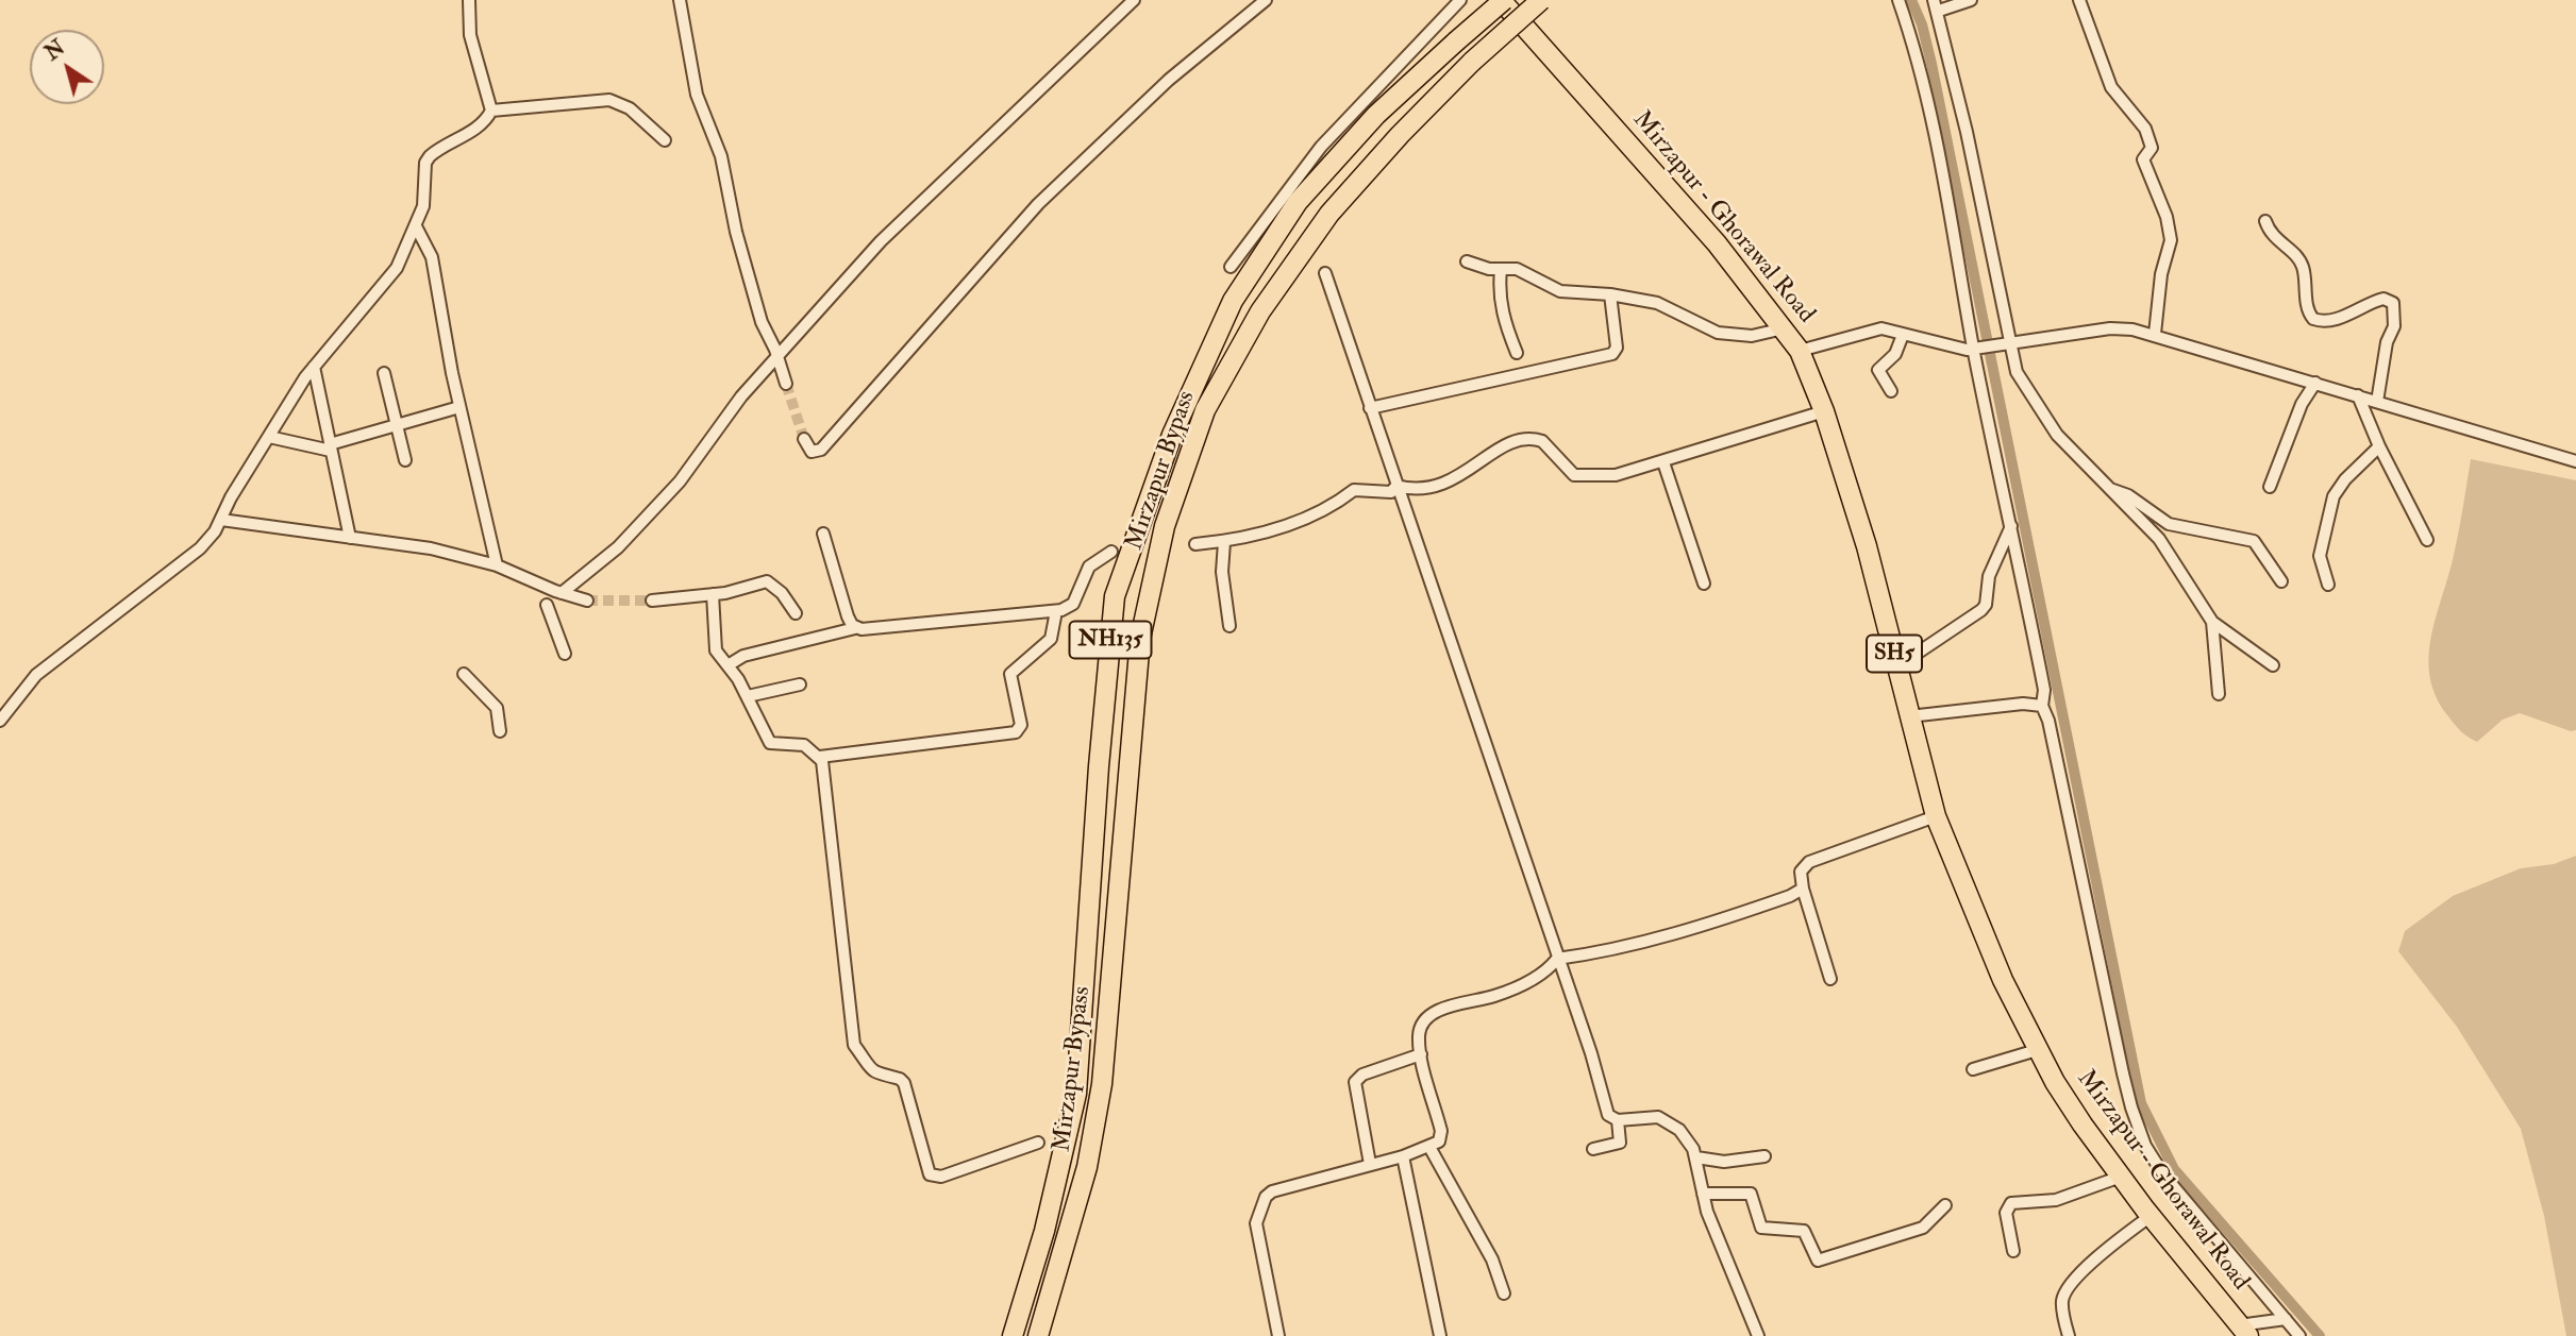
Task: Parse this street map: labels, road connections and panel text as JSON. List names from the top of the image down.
{
  "streets": {
    "main road": [
      "Mirzapur - Ghorawal Road",
      "Mirzapur Bypass",
      "NH135",
      "SH5"
    ]
  },
  "crossings": [
    ["Mirzapur - Ghorawal Road", "NH135"]
  ],
  "north": "top left"
}
